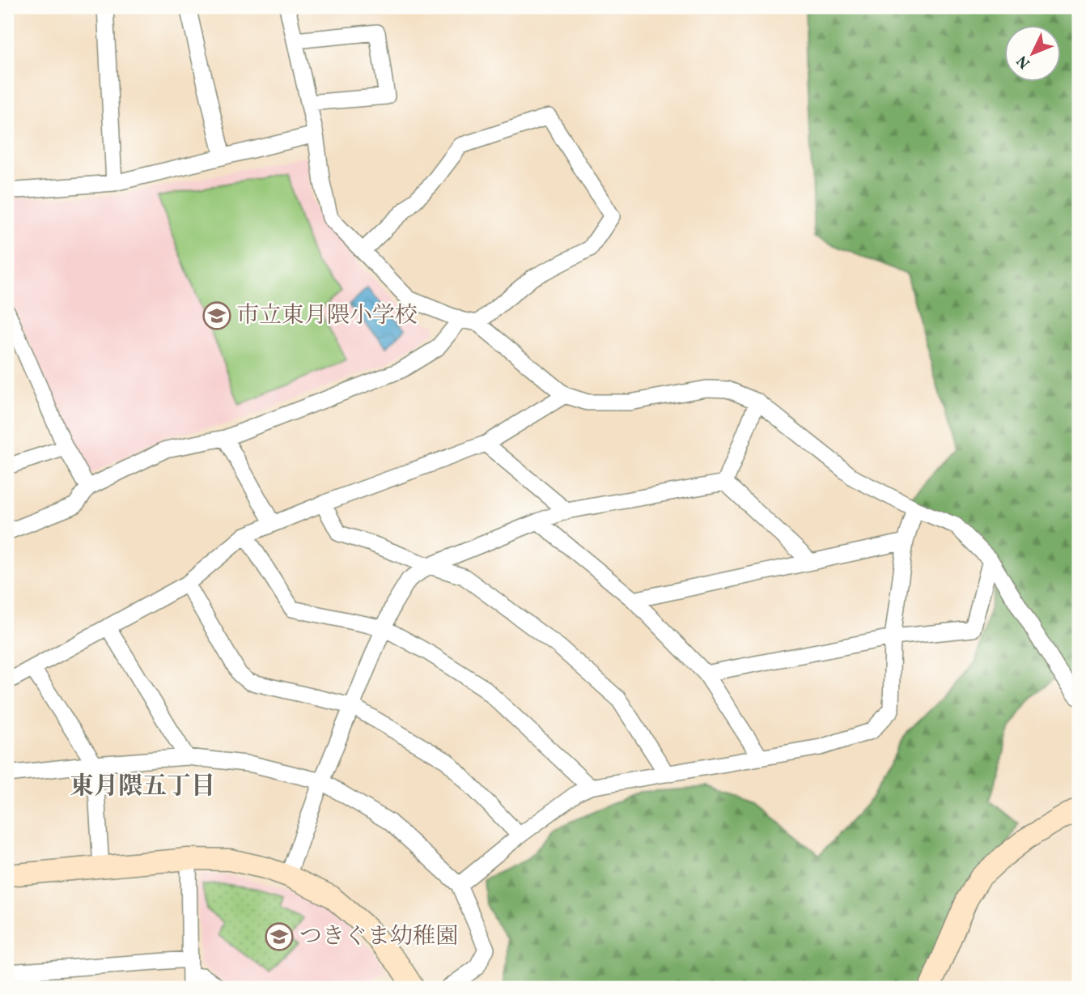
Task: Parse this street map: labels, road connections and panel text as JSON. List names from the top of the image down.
{
  "districts": ["東月隈五丁目"],
  "places": {
    "school or university": ["市立東月隈小学校", "つきぐま幼稚園"]
  },
  "north": "bottom left"
}
